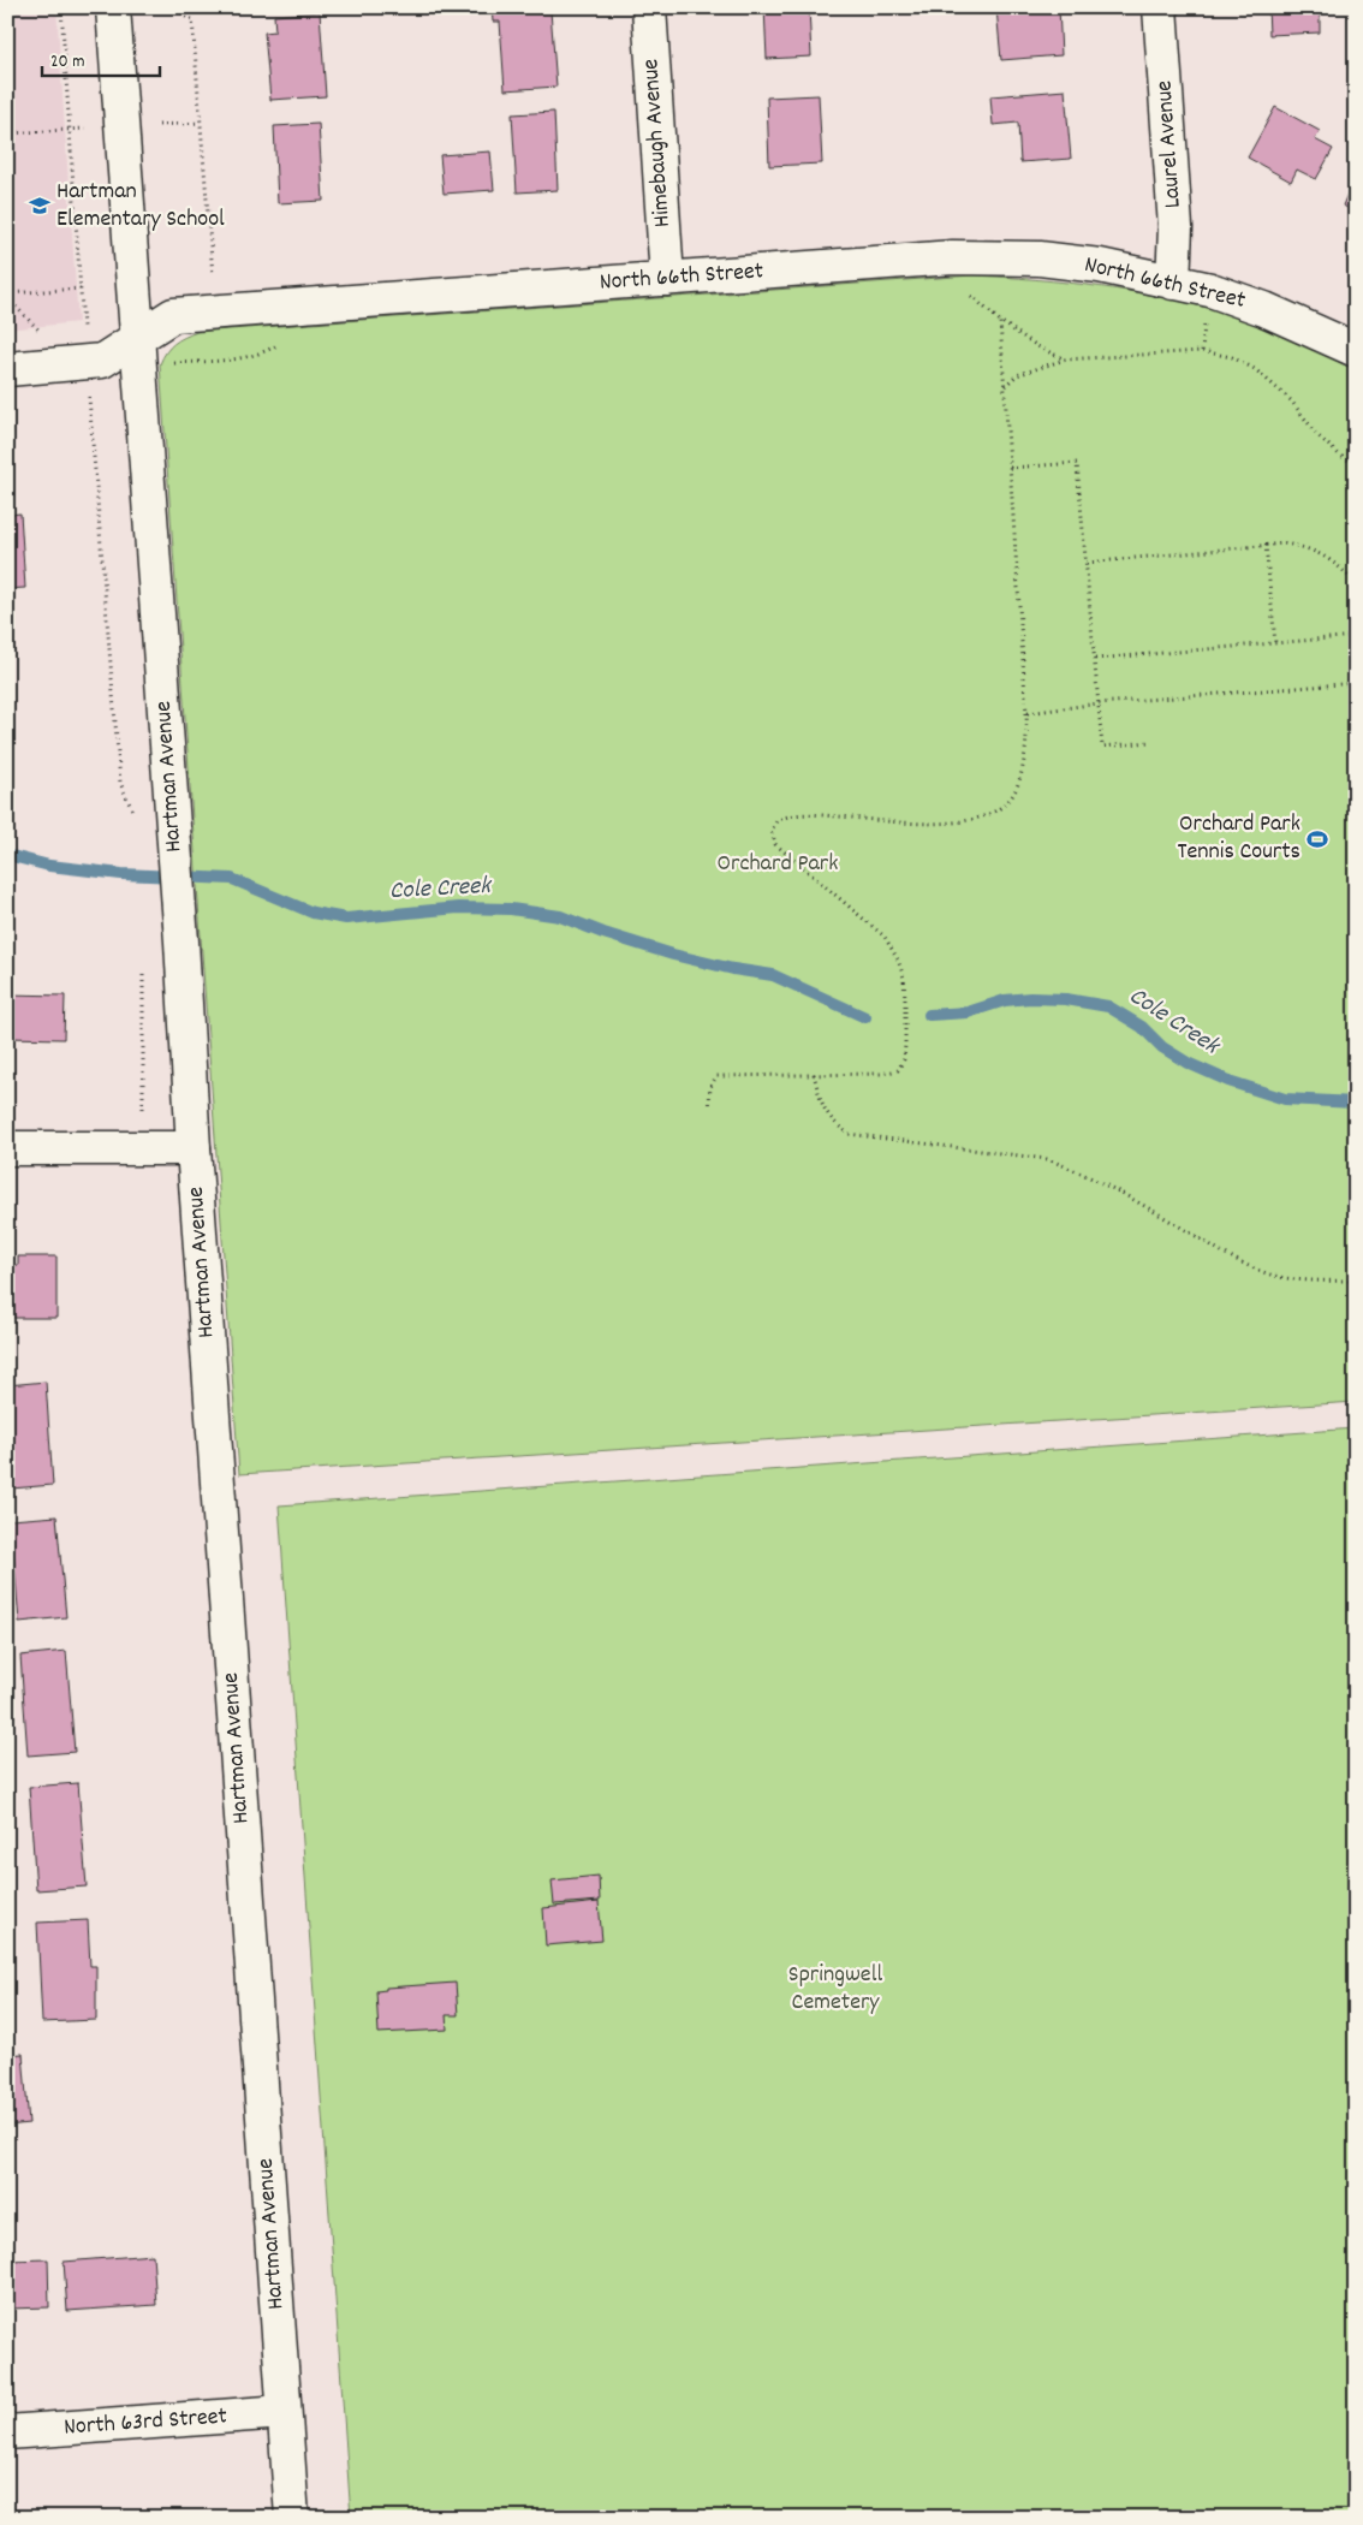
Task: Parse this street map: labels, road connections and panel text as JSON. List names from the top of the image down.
{
  "streets": {
    "main road": [
      "Himebaugh Avenue",
      "Laurel Avenue",
      "North 66th Street",
      "Hartman Avenue",
      "North 63rd Street"
    ]
  },
  "crossings": [
    ["Himebaugh Avenue", "North 66th Street"],
    ["Laurel Avenue", "North 66th Street"],
    ["North 66th Street", "Hartman Avenue"],
    ["Hartman Avenue", "North 63rd Street"]
  ],
  "water": ["Cole Creek"],
  "parks": ["Orchard Park", "Springwell Cemetery"],
  "places": {
    "school or university": ["Hartman Elementary School"],
    "sports": ["Orchard Park Tennis Courts"]
  },
  "scale_bar": "20 m"
}
